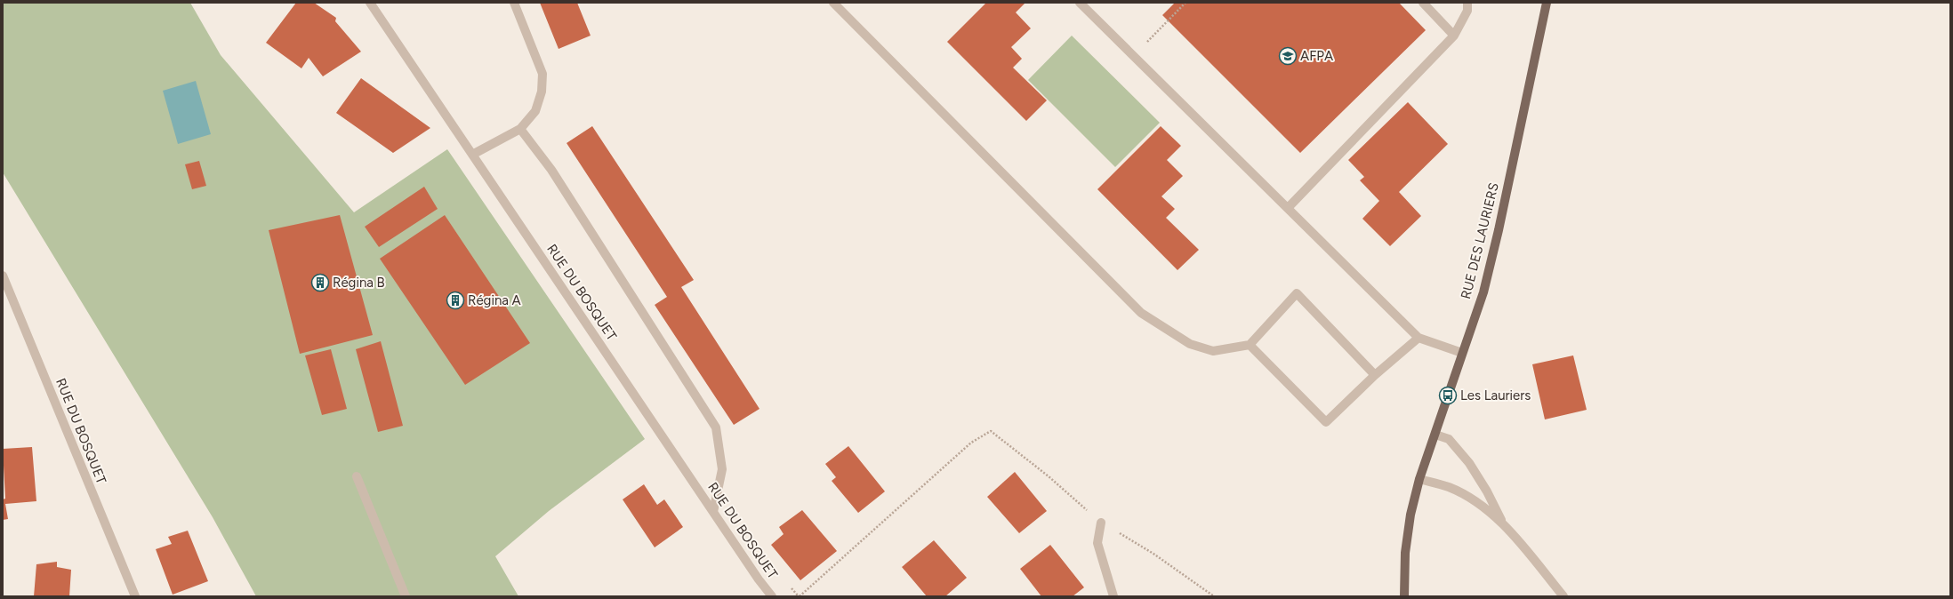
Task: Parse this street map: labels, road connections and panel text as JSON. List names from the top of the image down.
{
  "streets": {
    "main road": ["RUE DES LAURIERS"],
    "street": ["RUE DU BOSQUET"]
  },
  "places": {
    "school or university": ["AFPA"],
    "building": ["Régina B", "Régina A"],
    "bus stop": ["Les Lauriers"]
  }
}
